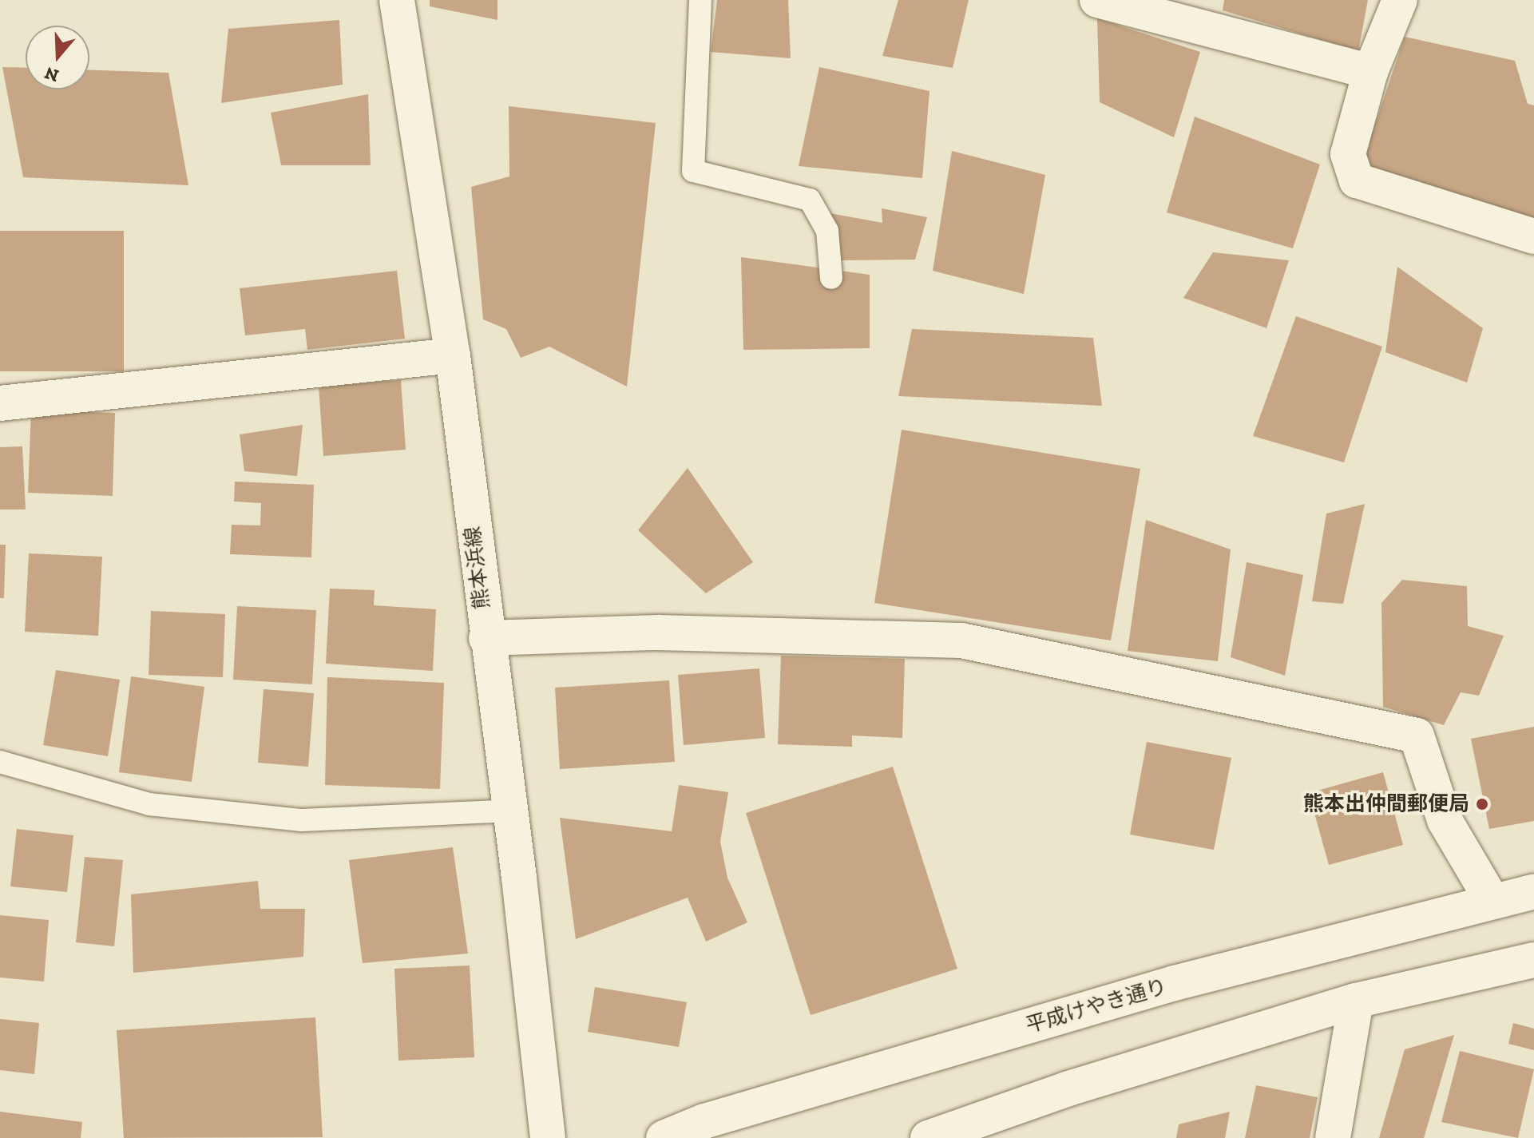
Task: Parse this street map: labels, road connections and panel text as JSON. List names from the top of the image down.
{
  "streets": {
    "street": ["熊本浜線", "平成けやき通り"]
  },
  "places": ["熊本出仲間郵便局"],
  "north": "bottom"
}
